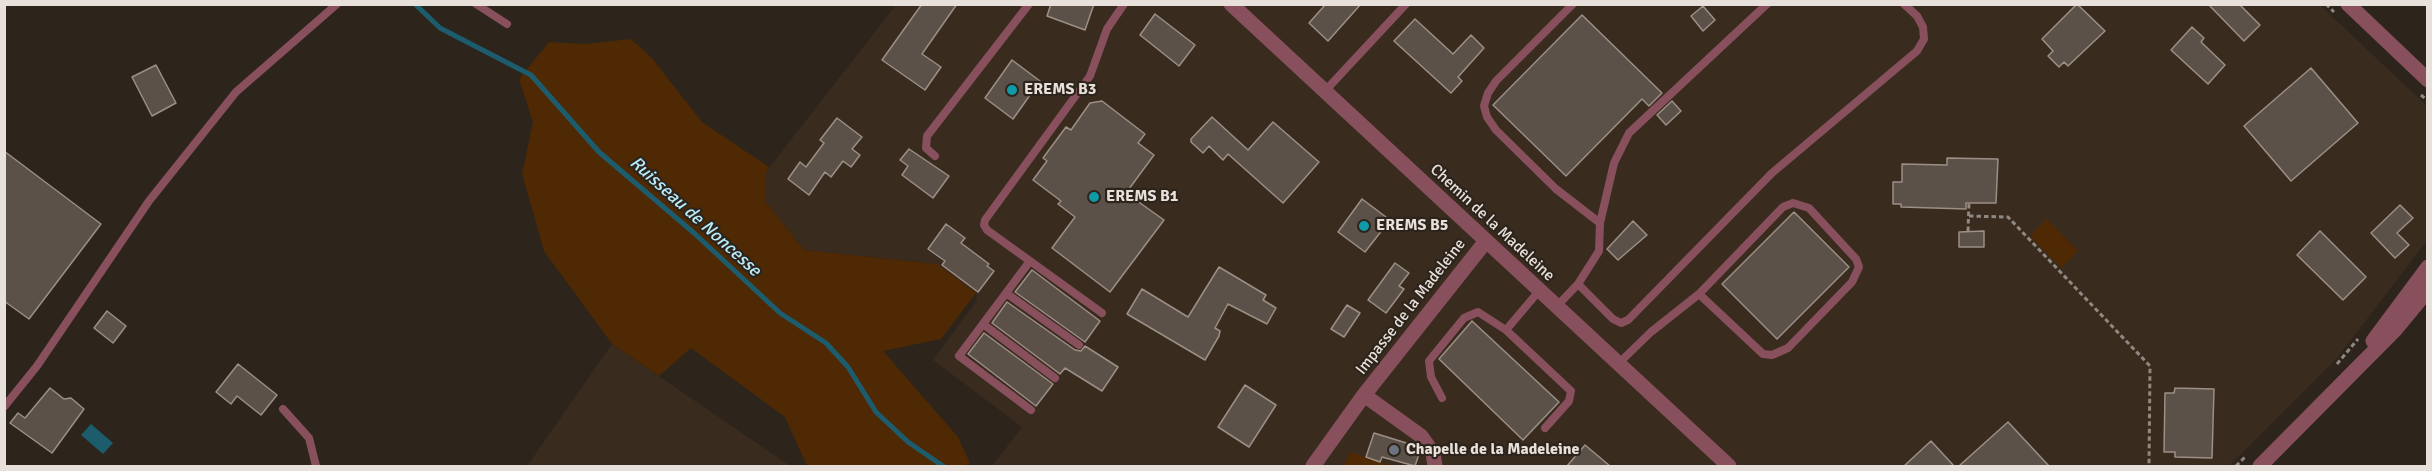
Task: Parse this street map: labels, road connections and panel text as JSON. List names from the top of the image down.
{
  "streets": {
    "street": ["Chemin de la Madeleine", "Impasse de la Madeleine"]
  },
  "crossings": [
    ["Chemin de la Madeleine", "Impasse de la Madeleine"]
  ],
  "water": ["Ruisseau de Noncesse"],
  "places": [
    "EREMS B3",
    "EREMS B1",
    "EREMS B5",
    "Chapelle de la Madeleine"
  ]
}
